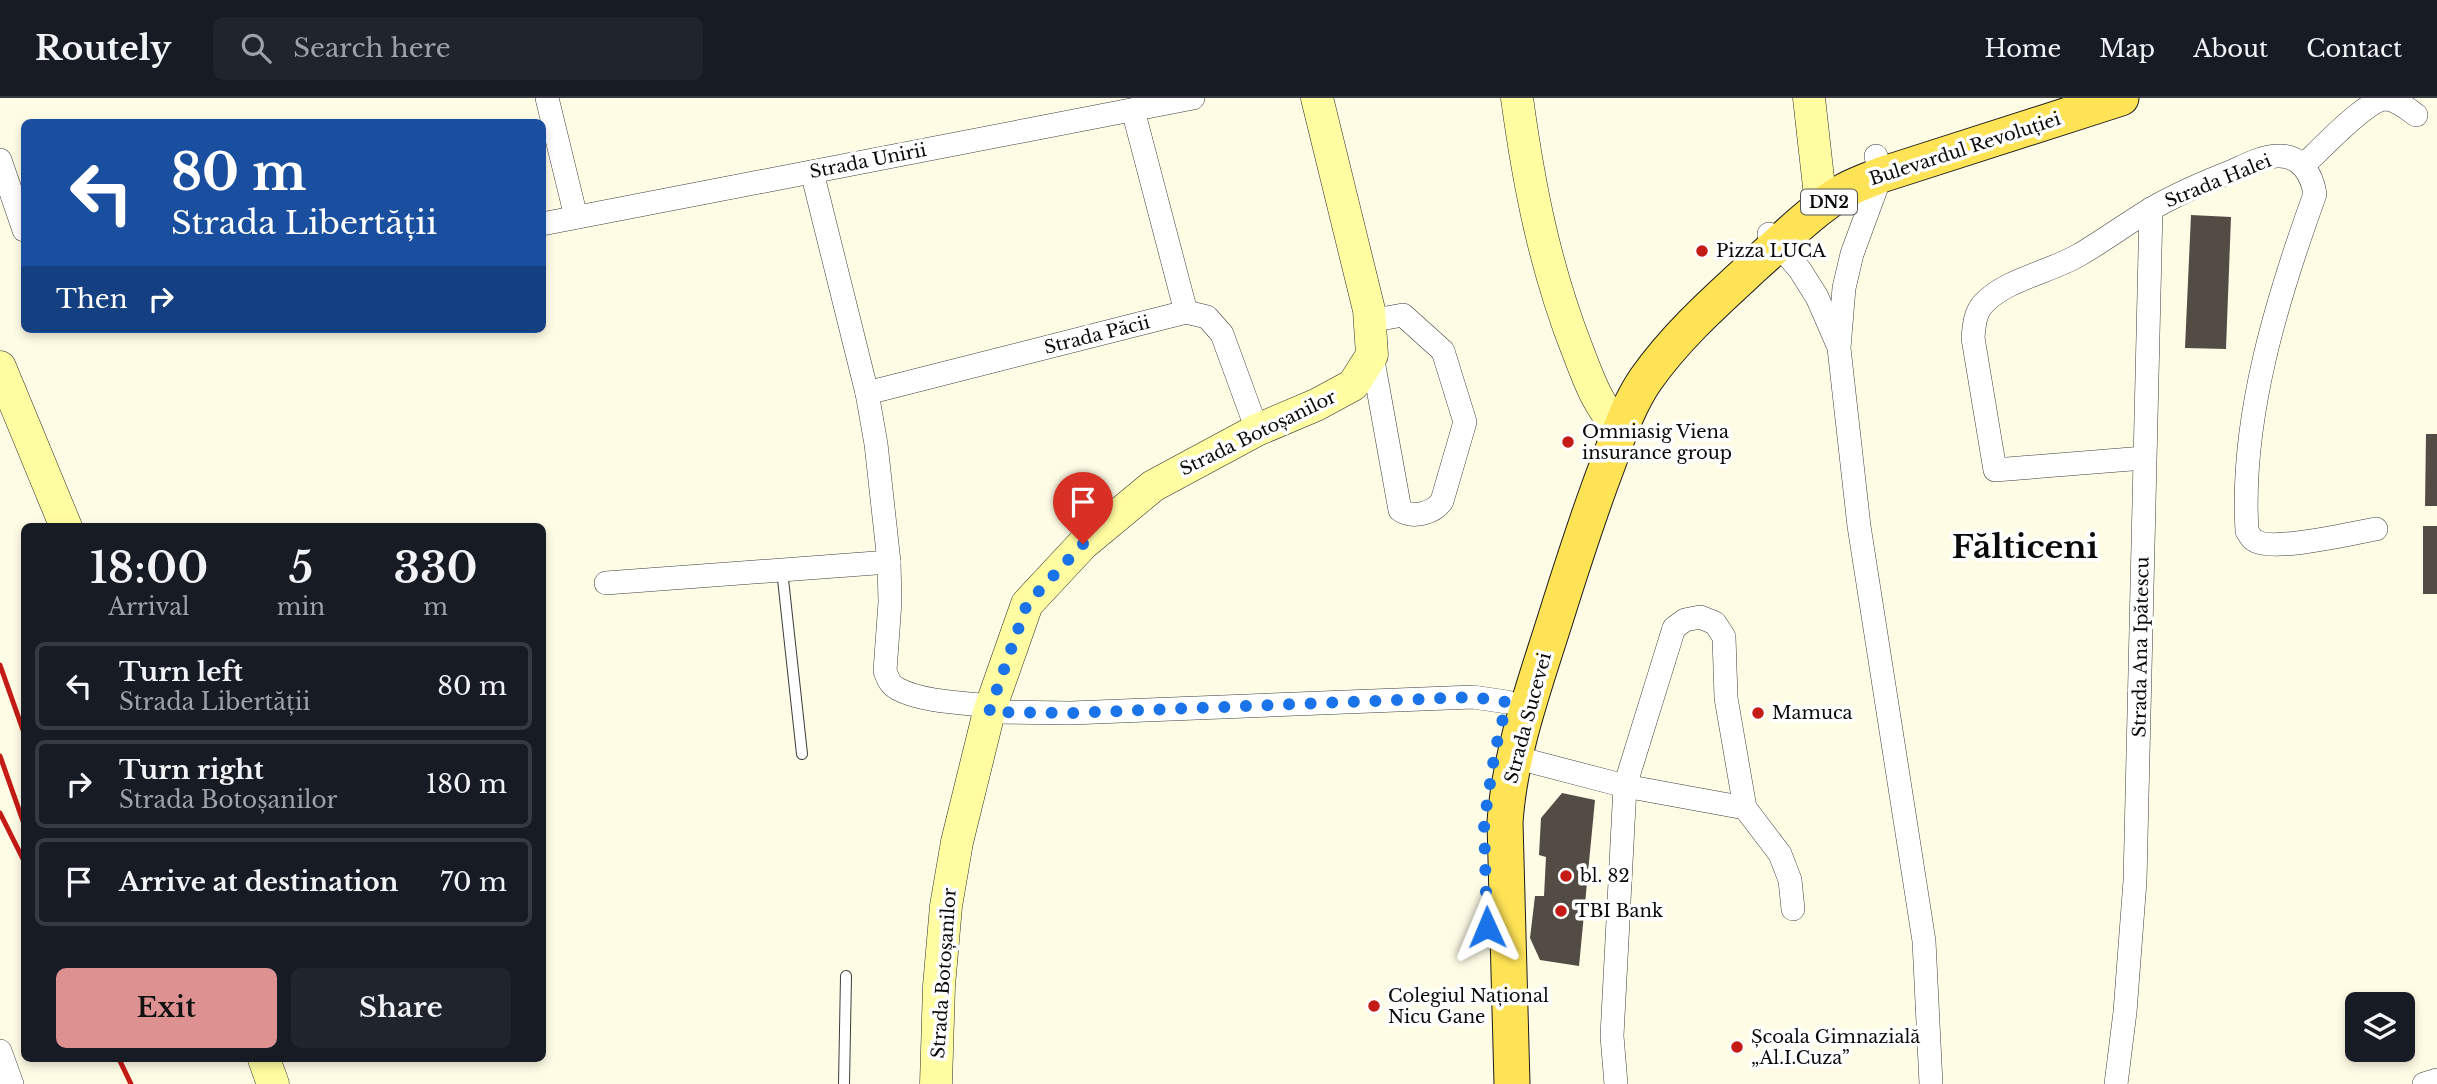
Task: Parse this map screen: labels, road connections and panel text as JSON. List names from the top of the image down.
{
  "streets": {
    "main road": ["Bulevardul Revoluției", "DN2", "Strada Sucevei"],
    "street": [
      "Strada Unirii",
      "Strada Halei",
      "Strada Păcii",
      "Strada Botoșanilor",
      "Strada Ana Ipătescu"
    ]
  },
  "crossings": [
    ["Bulevardul Revoluției", "Strada Sucevei"],
    ["Strada Halei", "Strada Ana Ipătescu"]
  ],
  "districts": ["Fălticeni"],
  "places": [
    "Pizza LUCA",
    "Omniasig Viena insurance group",
    "Mamuca",
    "bl. 82",
    "TBI Bank",
    "Colegiul Național Nicu Gane",
    "Școala Gimnazială „Al.I.Cuza”"
  ],
  "page": {
    "header": "Routely",
    "search": "Search here",
    "nav": [
      "Home",
      "Map",
      "About",
      "Contact"
    ],
    "turn": ["80 m", "Strada Libertății"],
    "then": "Then",
    "eta": [
      "18:00",
      "Arrival",
      "5",
      "min",
      "330",
      "m"
    ],
    "list": [
      {
        "name": "Turn left",
        "note": "Strada Libertății",
        "value": "80 m"
      },
      {
        "name": "Turn right",
        "note": "Strada Botoșanilor",
        "value": "180 m"
      },
      {
        "name": "Arrive at destination",
        "value": "70 m"
      }
    ],
    "buttons": ["Exit", "Share"]
  }
}
